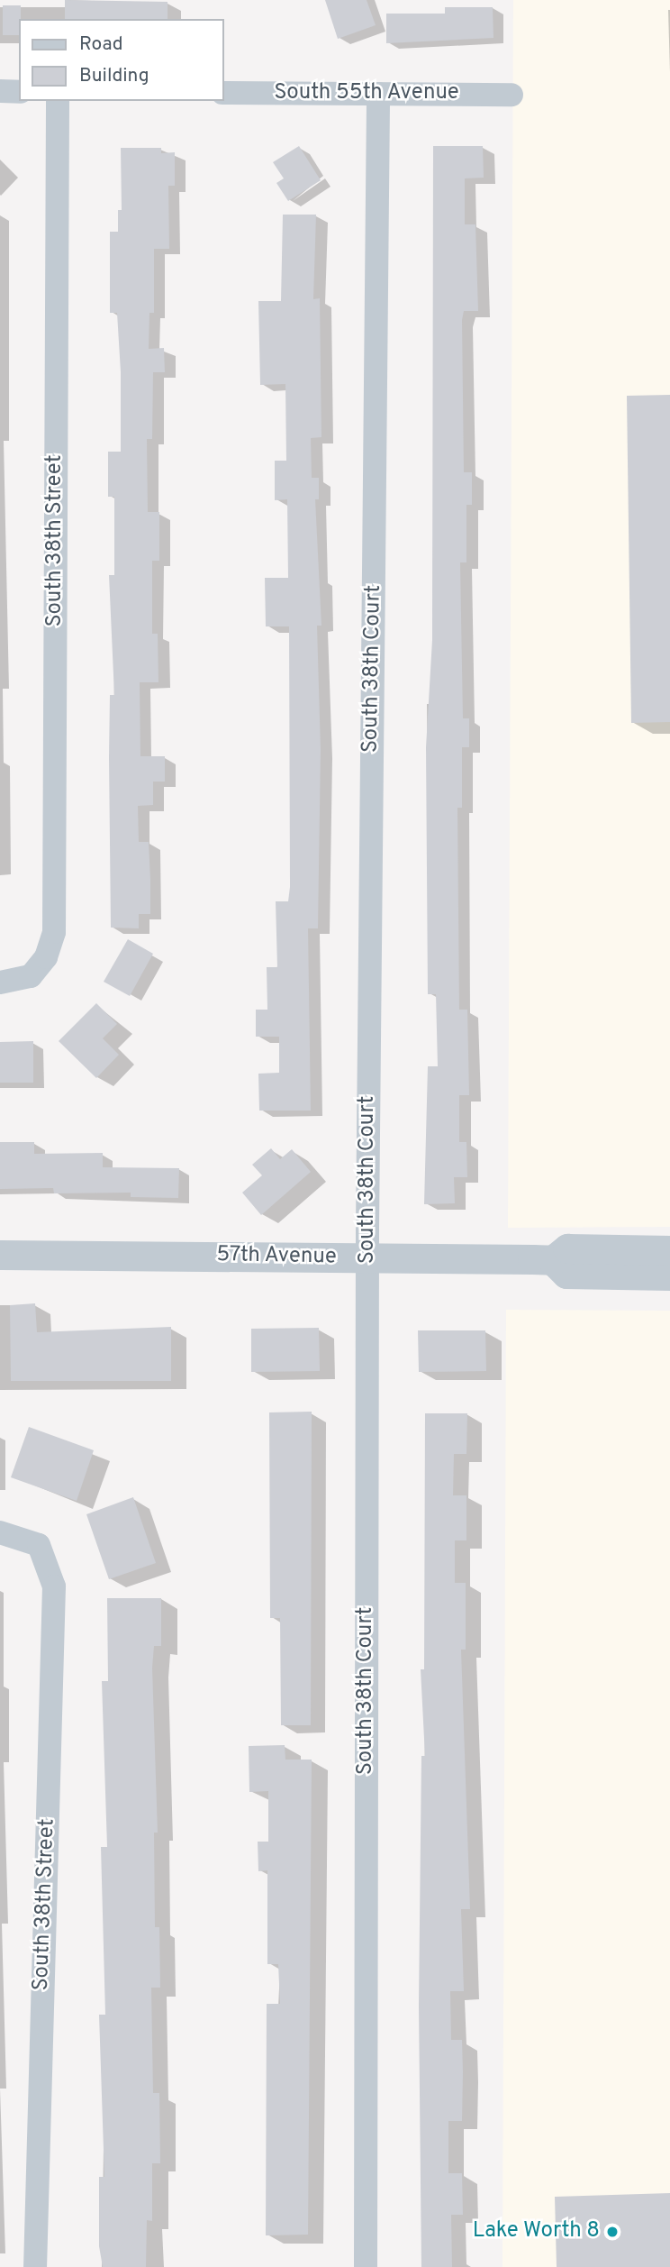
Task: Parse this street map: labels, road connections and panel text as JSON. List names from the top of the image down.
{
  "streets": {
    "street": [
      "South 55th Avenue",
      "South 38th Street",
      "South 38th Court",
      "57th Avenue"
    ]
  },
  "crossings": [
    ["South 55th Avenue", "South 38th Court"],
    ["South 38th Court", "57th Avenue"]
  ],
  "places": ["Lake Worth 8"],
  "legend": ["Road", "Building"]
}
